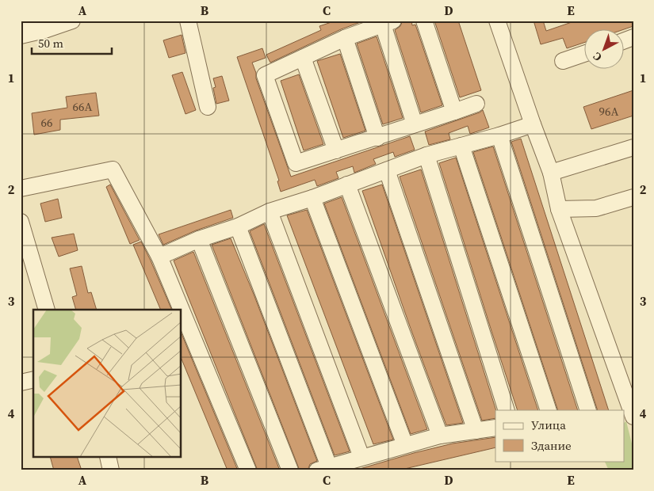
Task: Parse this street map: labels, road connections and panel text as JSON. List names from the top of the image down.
{
  "house_numbers": ["66А", "96А", "66"],
  "legend": ["Улица", "Здание"],
  "scale_bar": "50 m",
  "north": "bottom left",
  "grid": {
    "columns": [
      "A",
      "B",
      "C",
      "D",
      "E"
    ],
    "rows": [
      "1",
      "2",
      "3",
      "4"
    ]
  }
}
